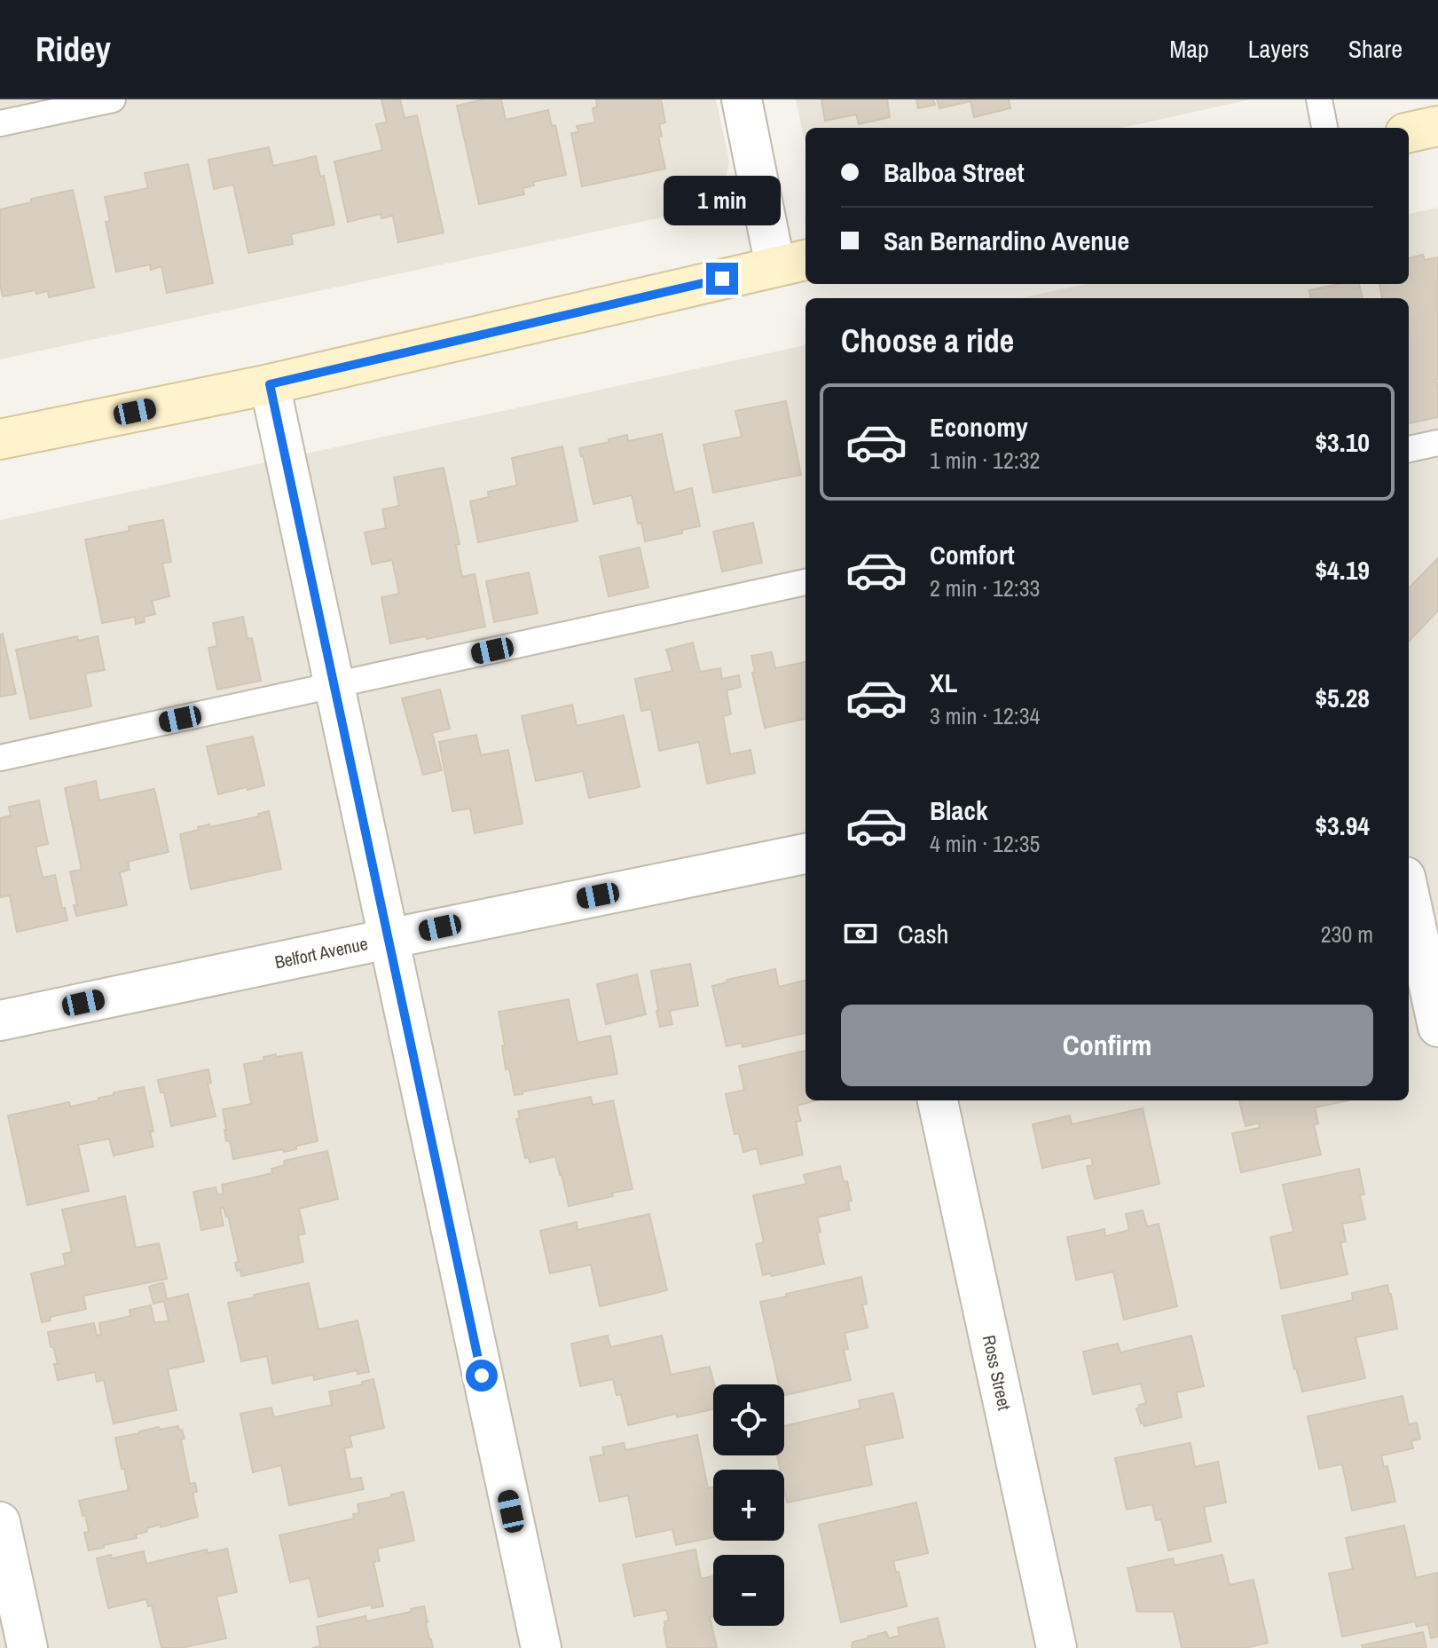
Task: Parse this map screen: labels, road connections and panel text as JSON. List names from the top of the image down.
{
  "streets": {
    "street": ["Belfort Avenue", "Ross Street"]
  },
  "page": {
    "header": "Ridey",
    "nav": ["Map", "Layers", "Share"],
    "banner": ["Balboa Street", "San Bernardino Avenue"],
    "bubble": "1 min",
    "heading": "Choose a ride",
    "list": [
      {
        "name": "Economy",
        "note": "1 min · 12:32",
        "value": "$3.10"
      },
      {
        "name": "Comfort",
        "note": "2 min · 12:33",
        "value": "$4.19"
      },
      {
        "name": "XL",
        "note": "3 min · 12:34",
        "value": "$5.28"
      },
      {
        "name": "Black",
        "note": "4 min · 12:35",
        "value": "$3.94"
      }
    ],
    "pay": ["Cash", "230 m"],
    "buttons": "Confirm",
    "map_buttons": ["+", "−"]
  }
}
